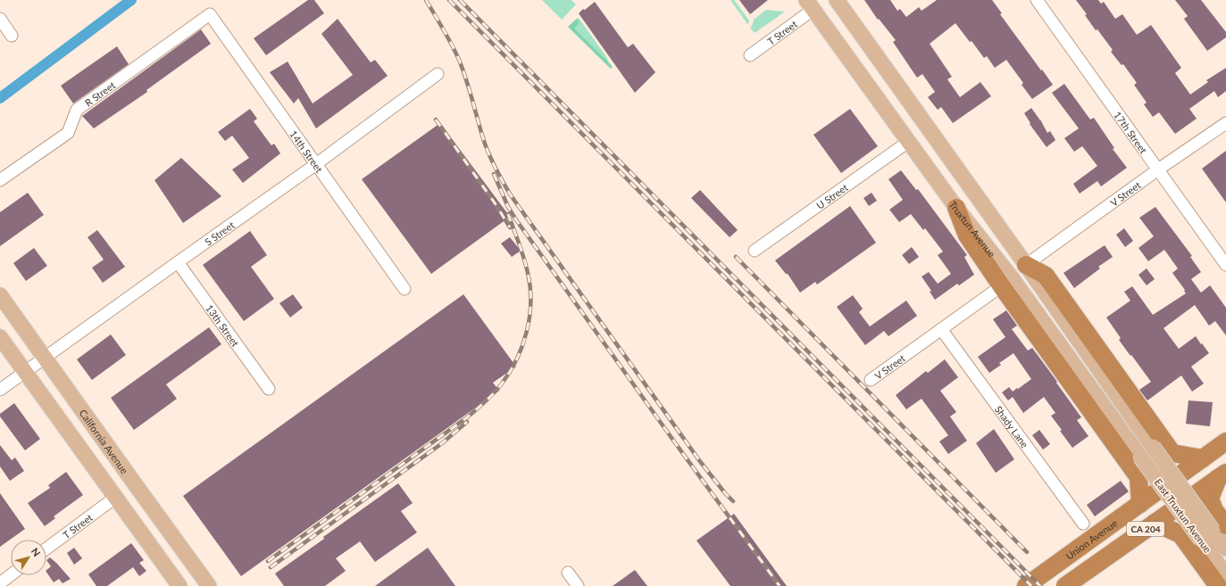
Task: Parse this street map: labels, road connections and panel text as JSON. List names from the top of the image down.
{
  "streets": {
    "highway": ["CA 204", "Union Avenue"],
    "main road": ["Truxtun Avenue", "California Avenue", "East Truxtun Avenue"],
    "street": [
      "T Street",
      "R Street",
      "17th Street",
      "14th Street",
      "V Street",
      "U Street",
      "S Street",
      "13th Street",
      "Shady Lane"
    ]
  },
  "crossings": [
    ["T Street", "Truxtun Avenue"],
    ["R Street", "14th Street"],
    ["17th Street", "V Street"],
    ["14th Street", "S Street"],
    ["V Street", "Truxtun Avenue"],
    ["V Street", "Shady Lane"],
    ["V Street", "East Truxtun Avenue"],
    ["U Street", "Truxtun Avenue"],
    ["Truxtun Avenue", "East Truxtun Avenue"],
    ["S Street", "13th Street"],
    ["S Street", "California Avenue"]
  ],
  "north": "top right"
}
